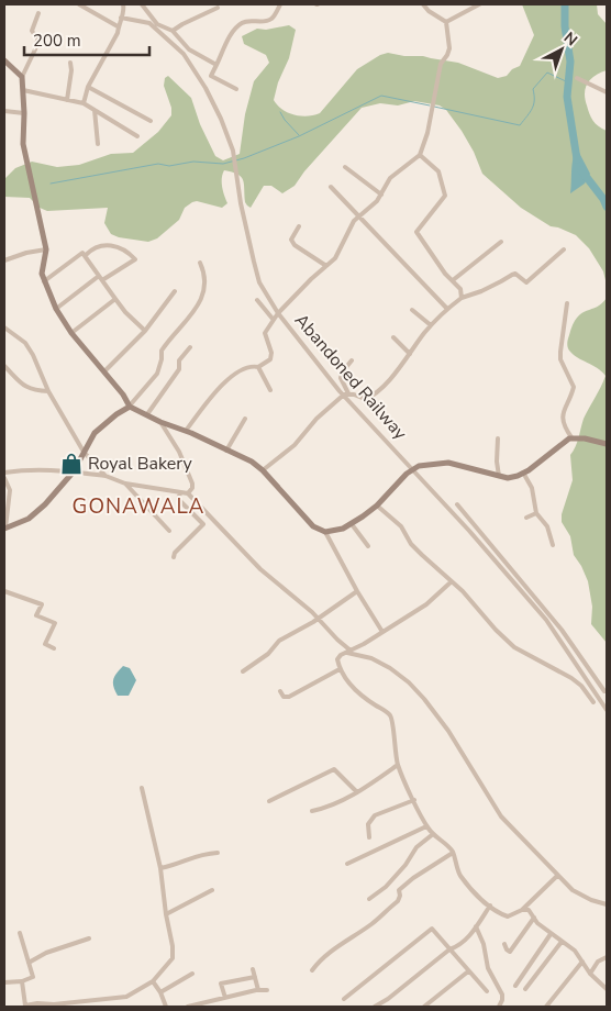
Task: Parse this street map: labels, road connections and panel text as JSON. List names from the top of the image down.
{
  "streets": {
    "street": ["Abandoned Railway"]
  },
  "districts": ["GONAWALA"],
  "places": {
    "shop": ["Royal Bakery"]
  },
  "scale_bar": "200 m",
  "north": "top right"
}
